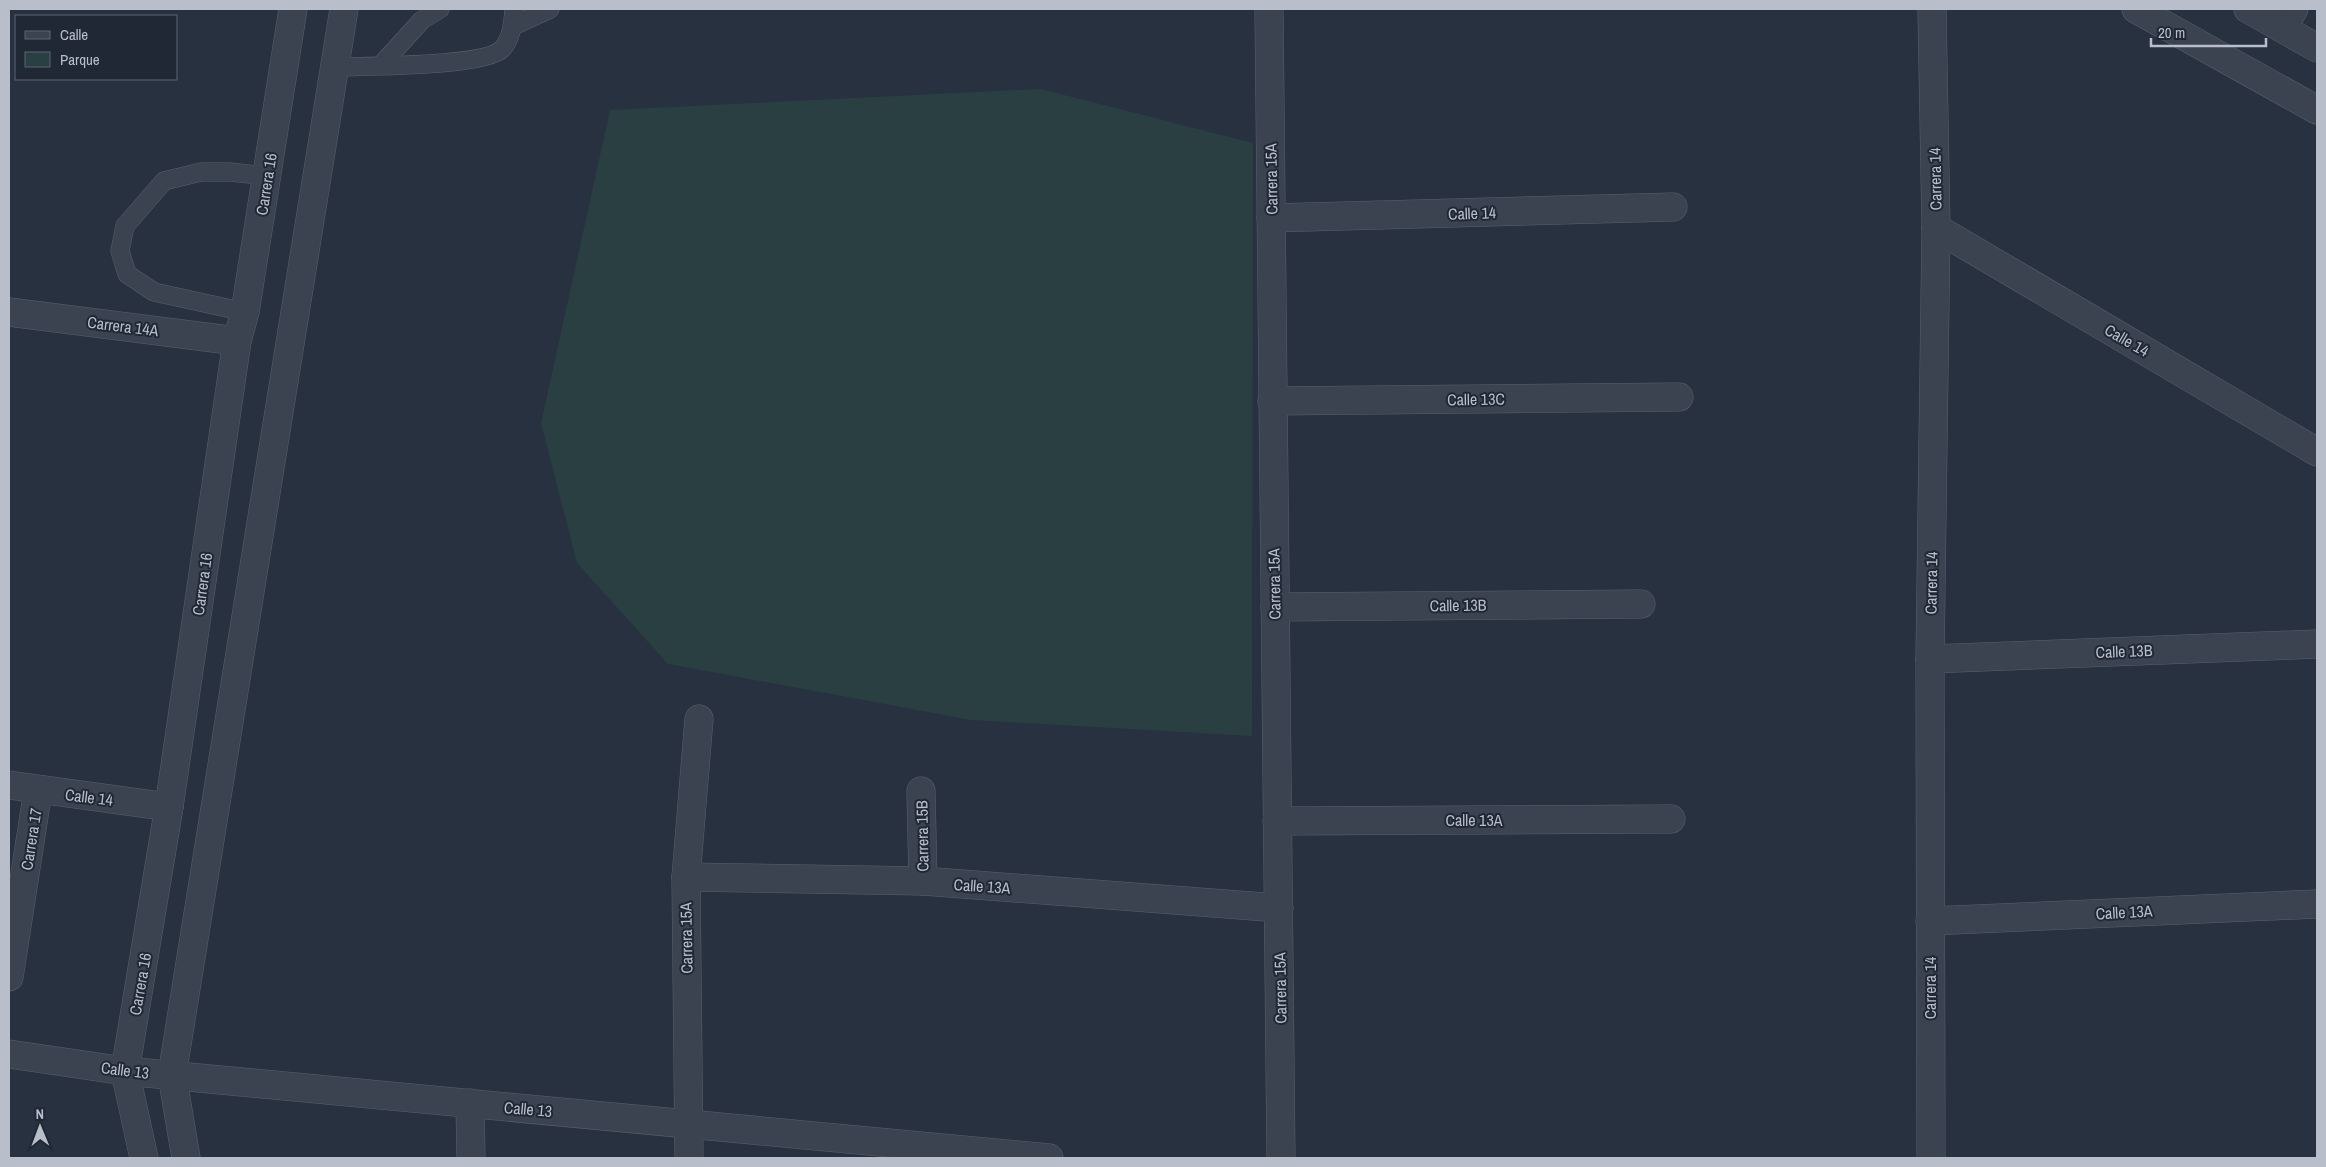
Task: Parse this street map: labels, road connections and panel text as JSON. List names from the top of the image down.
{
  "streets": {
    "street": [
      "Carrera 15A",
      "Carrera 14",
      "Carrera 16",
      "Calle 14",
      "Carrera 14A",
      "Calle 13C",
      "Calle 13B",
      "Calle 13A",
      "Carrera 15B",
      "Carrera 17",
      "Calle 13"
    ]
  },
  "crossings": [
    ["Carrera 15A", "Calle 14"],
    ["Carrera 15A", "Calle 13C"],
    ["Carrera 15A", "Calle 13B"],
    ["Carrera 15A", "Calle 13A"],
    ["Carrera 15A", "Calle 13"],
    ["Carrera 14", "Calle 14"],
    ["Carrera 14", "Calle 13B"],
    ["Carrera 14", "Calle 13A"],
    ["Carrera 16", "Calle 14"],
    ["Carrera 16", "Carrera 14A"],
    ["Carrera 16", "Calle 13"],
    ["Calle 14", "Carrera 17"],
    ["Calle 13A", "Carrera 15B"]
  ],
  "legend": ["Calle", "Parque"],
  "scale_bar": "20 m",
  "north": "top"
}
